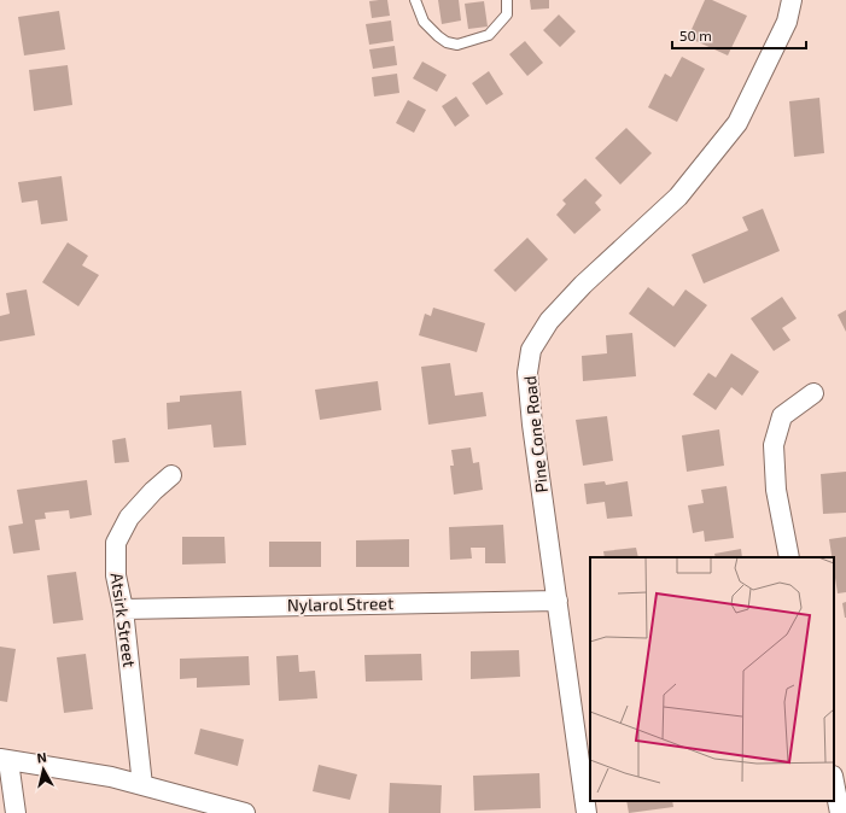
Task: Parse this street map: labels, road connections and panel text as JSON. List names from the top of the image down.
{
  "streets": {
    "street": ["Pine Cone Road", "Nylarol Street", "Atsirk Street"]
  },
  "crossings": [
    ["Pine Cone Road", "Nylarol Street"],
    ["Nylarol Street", "Atsirk Street"]
  ],
  "scale_bar": "50 m",
  "north": "top"
}
